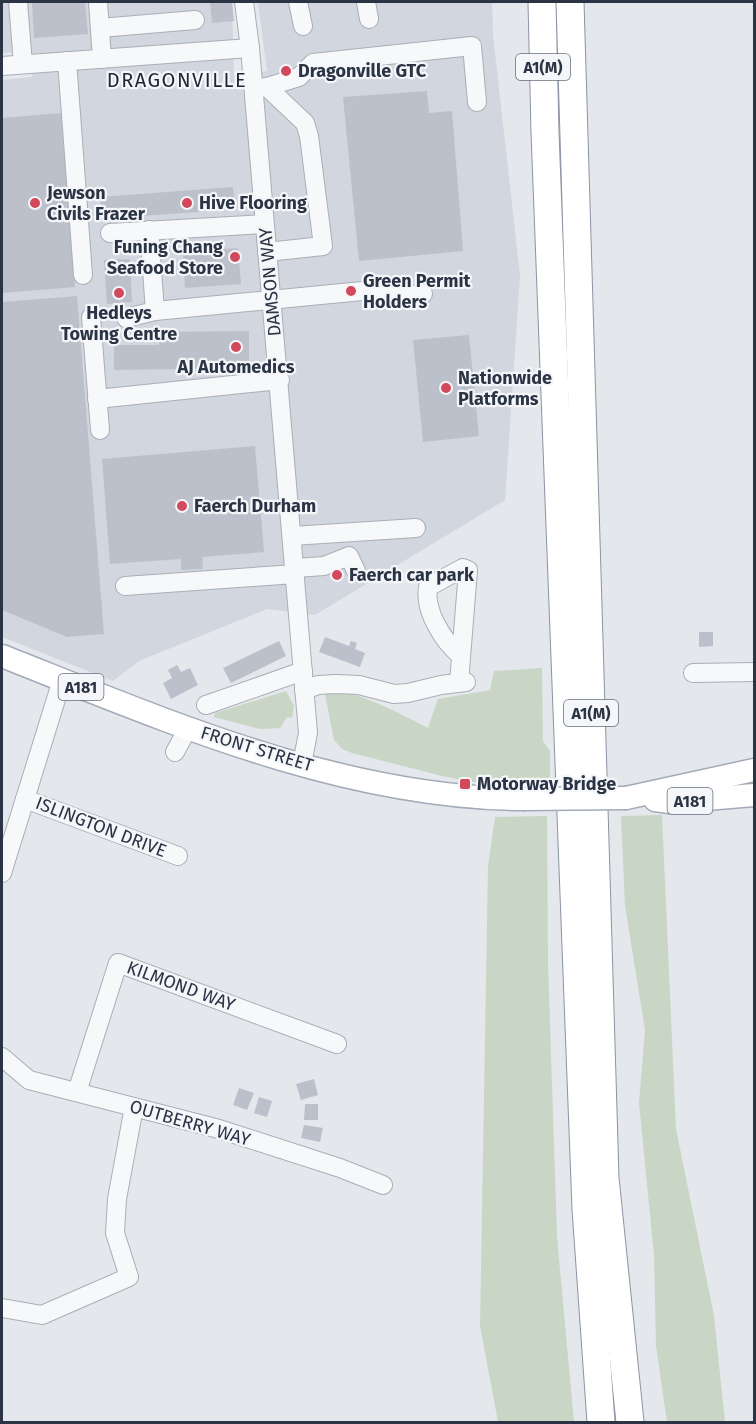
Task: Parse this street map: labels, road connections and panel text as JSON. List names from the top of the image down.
{
  "streets": {
    "highway": ["A1(M)"],
    "main road": ["A181", "FRONT STREET"],
    "street": [
      "DAMSON WAY",
      "ISLINGTON DRIVE",
      "KILMOND WAY",
      "OUTBERRY WAY"
    ]
  },
  "crossings": [
    ["DAMSON WAY", "FRONT STREET"],
    ["A181", "FRONT STREET"],
    ["KILMOND WAY", "OUTBERRY WAY"]
  ],
  "districts": ["DRAGONVILLE"],
  "places": {
    "other": [
      "Dragonville GTC",
      "Jewson Civils Frazer",
      "Hive Flooring",
      "Funing Chang Seafood Store",
      "Green Permit Holders",
      "Hedleys Towing Centre",
      "AJ Automedics",
      "Nationwide Platforms",
      "Faerch Durham",
      "Faerch car park"
    ],
    "transit": ["Motorway Bridge"]
  }
}
